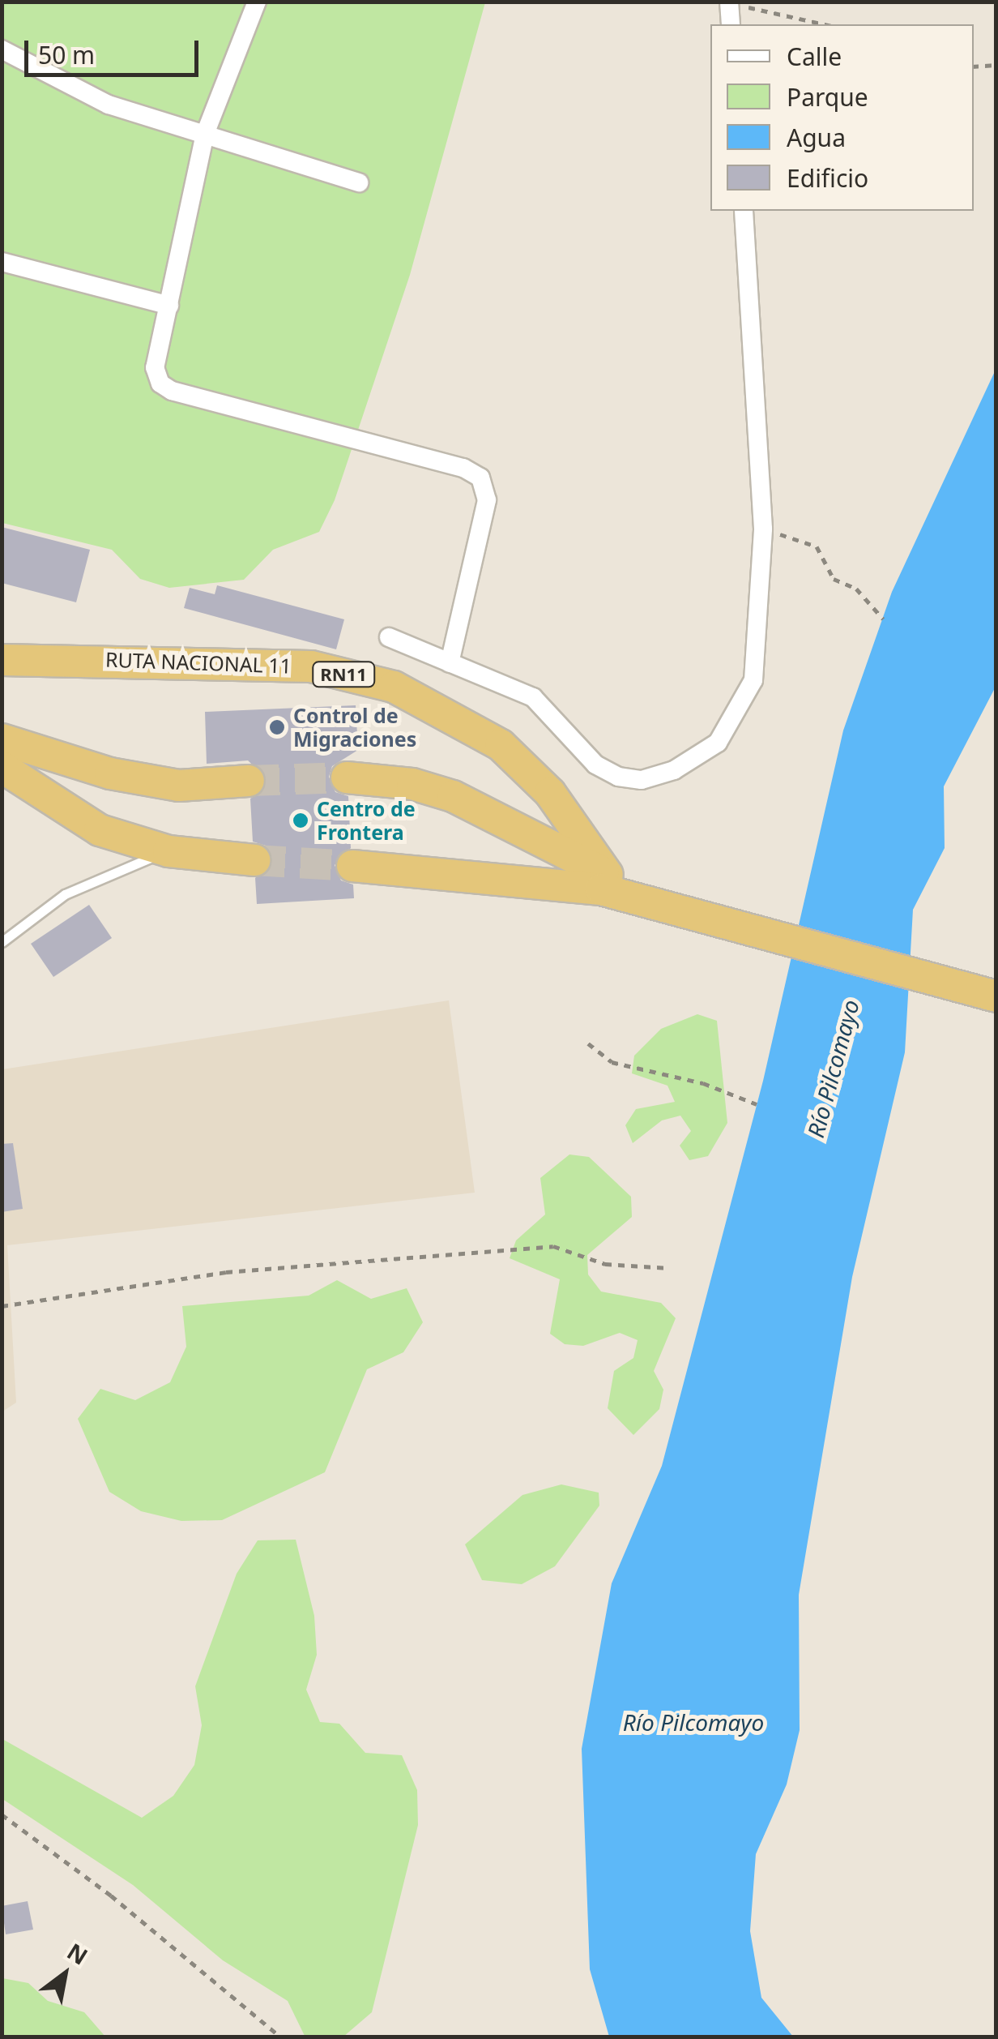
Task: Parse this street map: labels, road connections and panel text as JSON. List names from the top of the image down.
{
  "streets": {
    "highway": ["RUTA NACIONAL 11", "RN11"]
  },
  "water": ["Río Pilcomayo"],
  "places": ["Control de Migraciones", "Centro de Frontera"],
  "legend": [
    "Calle",
    "Parque",
    "Agua",
    "Edificio"
  ],
  "scale_bar": "50 m",
  "north": "top right"
}
